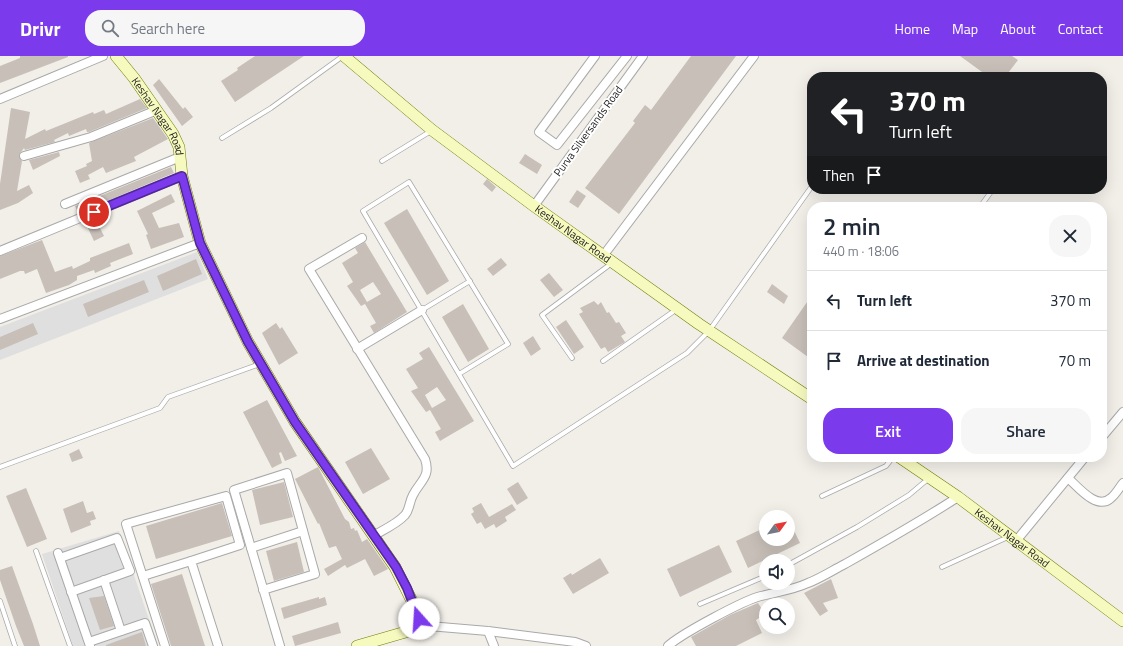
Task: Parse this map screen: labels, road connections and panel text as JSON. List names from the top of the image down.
{
  "streets": {
    "street": ["Keshav Nagar Road", "Purva Silversands Road"]
  },
  "crossings": [
    ["Keshav Nagar Road", "Purva Silversands Road"]
  ],
  "north": "top right",
  "page": {
    "header": "Drivr",
    "search": "Search here",
    "nav": [
      "Home",
      "Map",
      "About",
      "Contact"
    ],
    "turn": ["370 m", "Turn left"],
    "then": "Then",
    "heading": ["2 min", "440 m · 18:06"],
    "list": [
      {
        "name": "Turn left",
        "value": "370 m"
      },
      {
        "name": "Arrive at destination",
        "value": "70 m"
      }
    ],
    "buttons": ["Exit", "Share"]
  }
}
